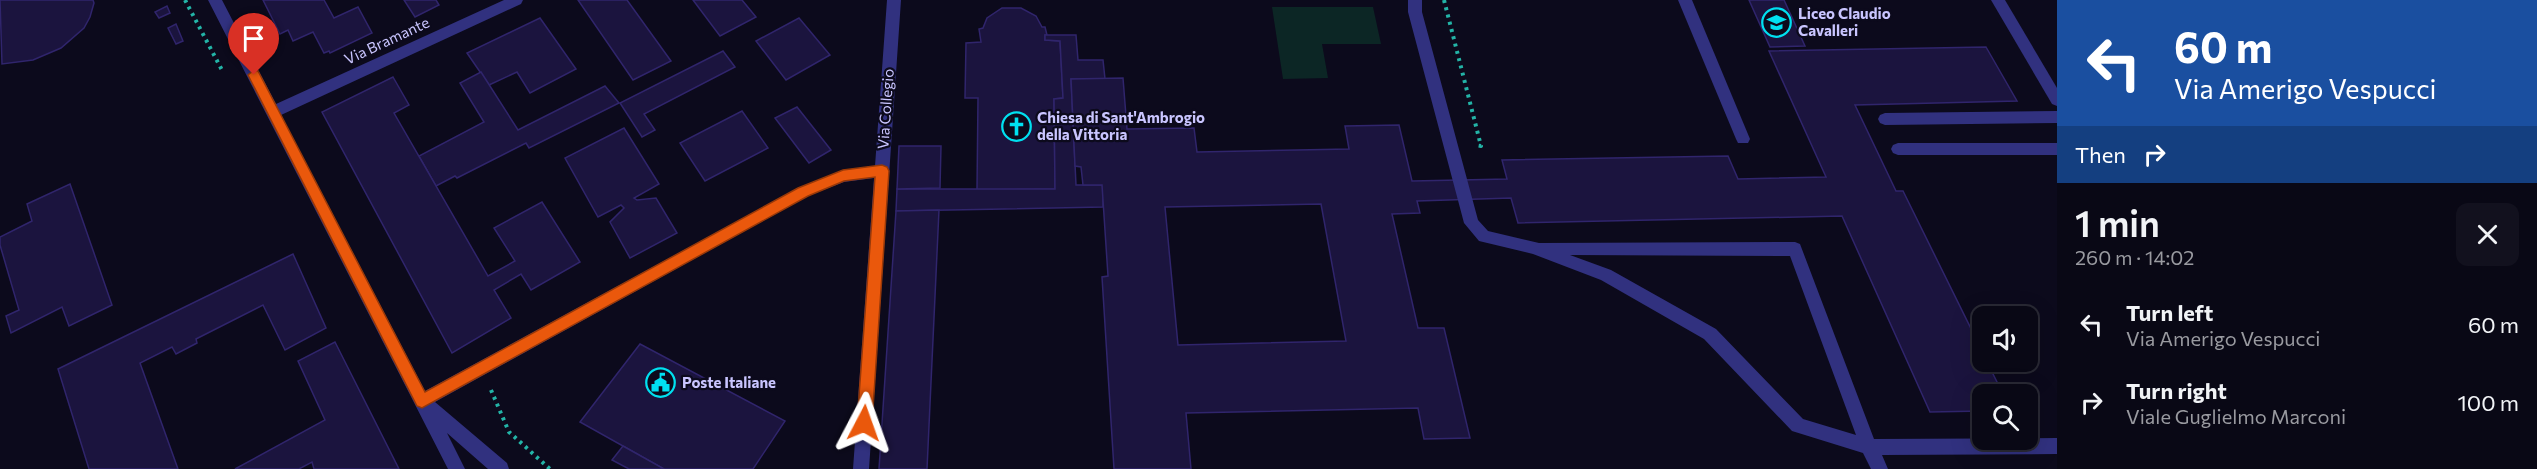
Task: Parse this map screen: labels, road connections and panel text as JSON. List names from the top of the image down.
{
  "streets": {
    "street": ["Via Bramante", "Via Collegio"]
  },
  "places": {
    "school or university": ["Liceo Claudio Cavalleri"],
    "church": ["Chiesa di Sant'Ambrogio della Vittoria"],
    "public building": ["Poste Italiane"]
  },
  "page": {
    "turn": ["60 m", "Via Amerigo Vespucci"],
    "then": "Then",
    "heading": ["1 min", "260 m · 14:02"],
    "list": [
      {
        "name": "Turn left",
        "note": "Via Amerigo Vespucci",
        "value": "60 m"
      },
      {
        "name": "Turn right",
        "note": "Viale Guglielmo Marconi",
        "value": "100 m"
      }
    ]
  }
}
